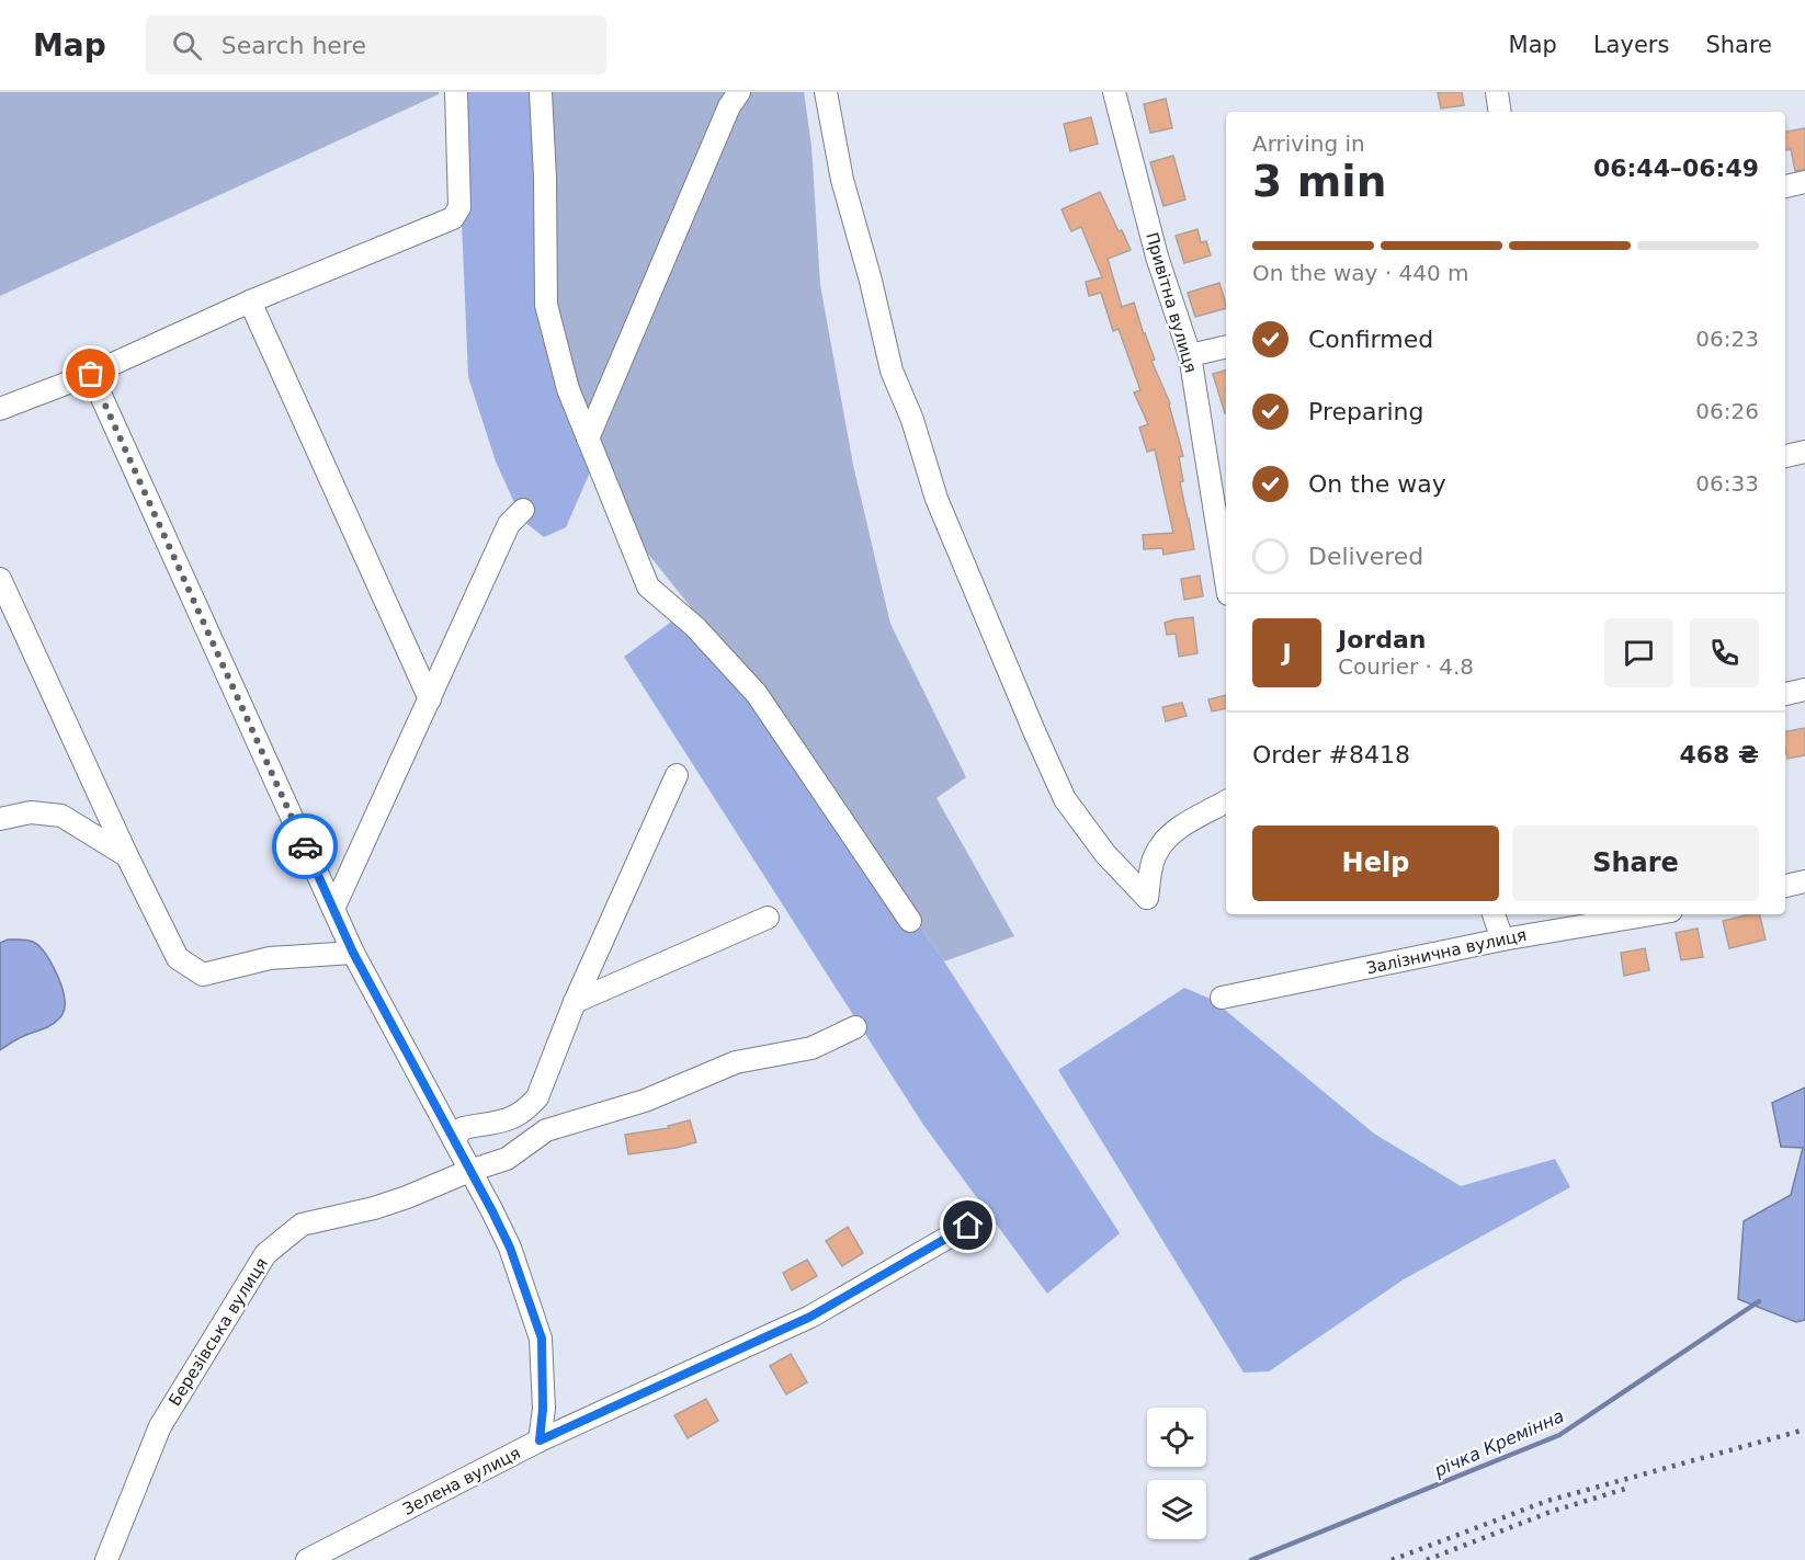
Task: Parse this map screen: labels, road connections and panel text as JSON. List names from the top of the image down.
{
  "streets": {
    "street": [
      "Привітна вулиця",
      "Залізнична вулиця",
      "Березівська вулиця",
      "Зелена вулиця"
    ]
  },
  "water": ["річка Кремінна"],
  "page": {
    "header": "Map",
    "search": "Search here",
    "nav": ["Map", "Layers", "Share"],
    "heading": ["3 min", "Arriving in", "06:44–06:49"],
    "panel": [
      "Jordan",
      "Courier · 4.8",
      "Order #8418",
      "468 ₴"
    ],
    "bar": "On the way · 440 m",
    "list": [
      ["Confirmed", "06:23"],
      ["Preparing", "06:26"],
      ["On the way", "06:33"],
      "Delivered"
    ],
    "round": "J",
    "buttons": ["Help", "Share"]
  }
}
